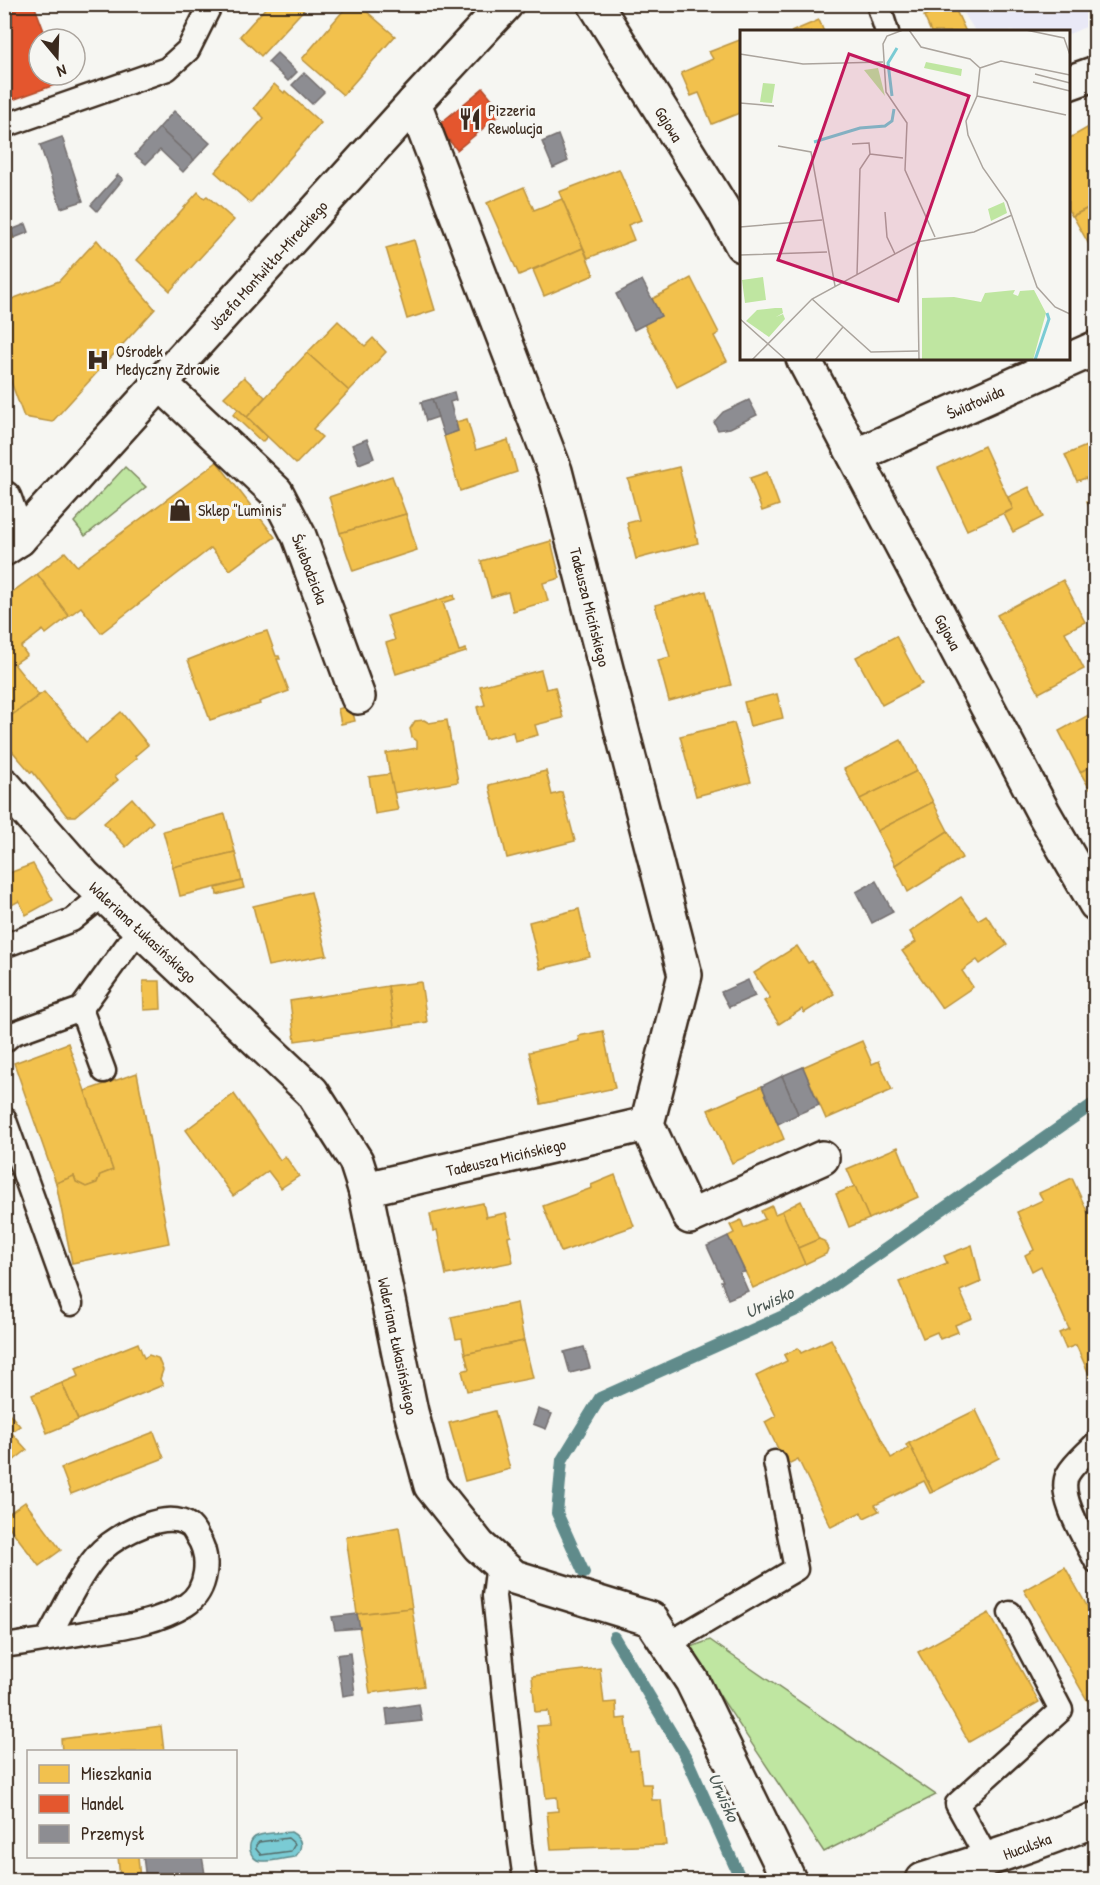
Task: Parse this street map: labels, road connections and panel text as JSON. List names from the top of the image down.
{
  "streets": {
    "street": [
      "Gajowa",
      "Józefa Montwiłła-Mireckiego",
      "Światowida",
      "Świebodzicka",
      "Tadeusza Micińskiego",
      "Waleriana Łukasińskiego",
      "Huculska"
    ]
  },
  "crossings": [
    ["Gajowa", "Światowida"],
    ["Józefa Montwiłła-Mireckiego", "Świebodzicka"],
    ["Józefa Montwiłła-Mireckiego", "Tadeusza Micińskiego"],
    ["Tadeusza Micińskiego", "Waleriana Łukasińskiego"]
  ],
  "water": ["Urwisko"],
  "places": {
    "restaurant": ["Pizzeria Rewolucja"],
    "hospital": ["Ośrodek Medyczny Zdrowie"],
    "shop": ["Sklep \"Luminis\""]
  },
  "legend": ["Mieszkania", "Handel", "Przemysł"],
  "north": "bottom"
}
